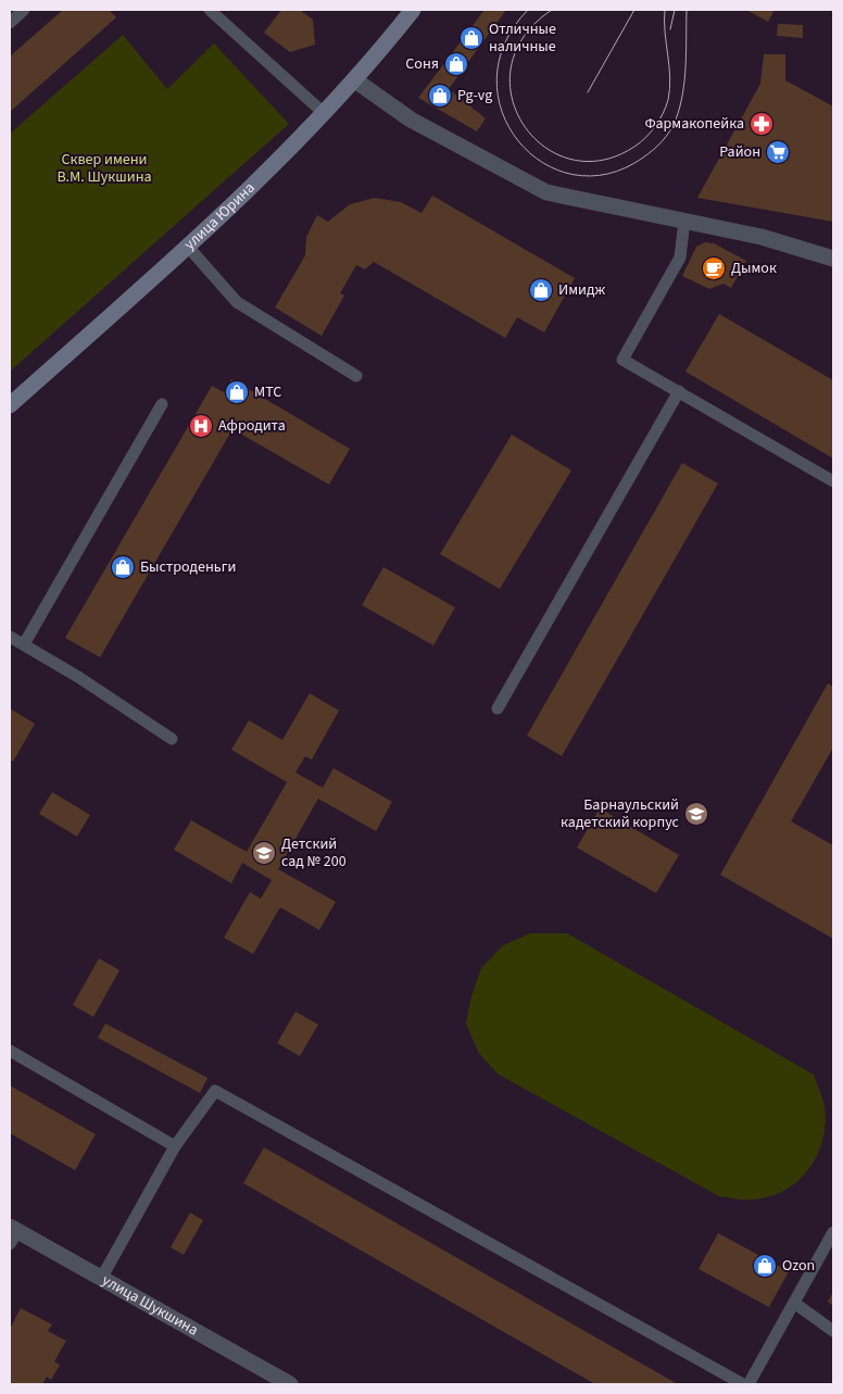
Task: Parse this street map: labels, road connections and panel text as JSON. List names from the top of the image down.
{
  "streets": {
    "street": ["улица Юрина", "улица Шукшина"]
  },
  "parks": ["Сквер имени В.М. Шукшина"],
  "places": {
    "shop": [
      "Отличные наличные",
      "Соня",
      "Pg-vg",
      "Имидж",
      "МТС",
      "Быстроденьги",
      "Ozon"
    ],
    "pharmacy": ["Фармакопейка"],
    "supermarket": ["Район"],
    "cafe": ["Дымок"],
    "hospital": ["Афродита"],
    "school or university": ["Барнаульский кадетский корпус", "Детский сад № 200"]
  }
}
